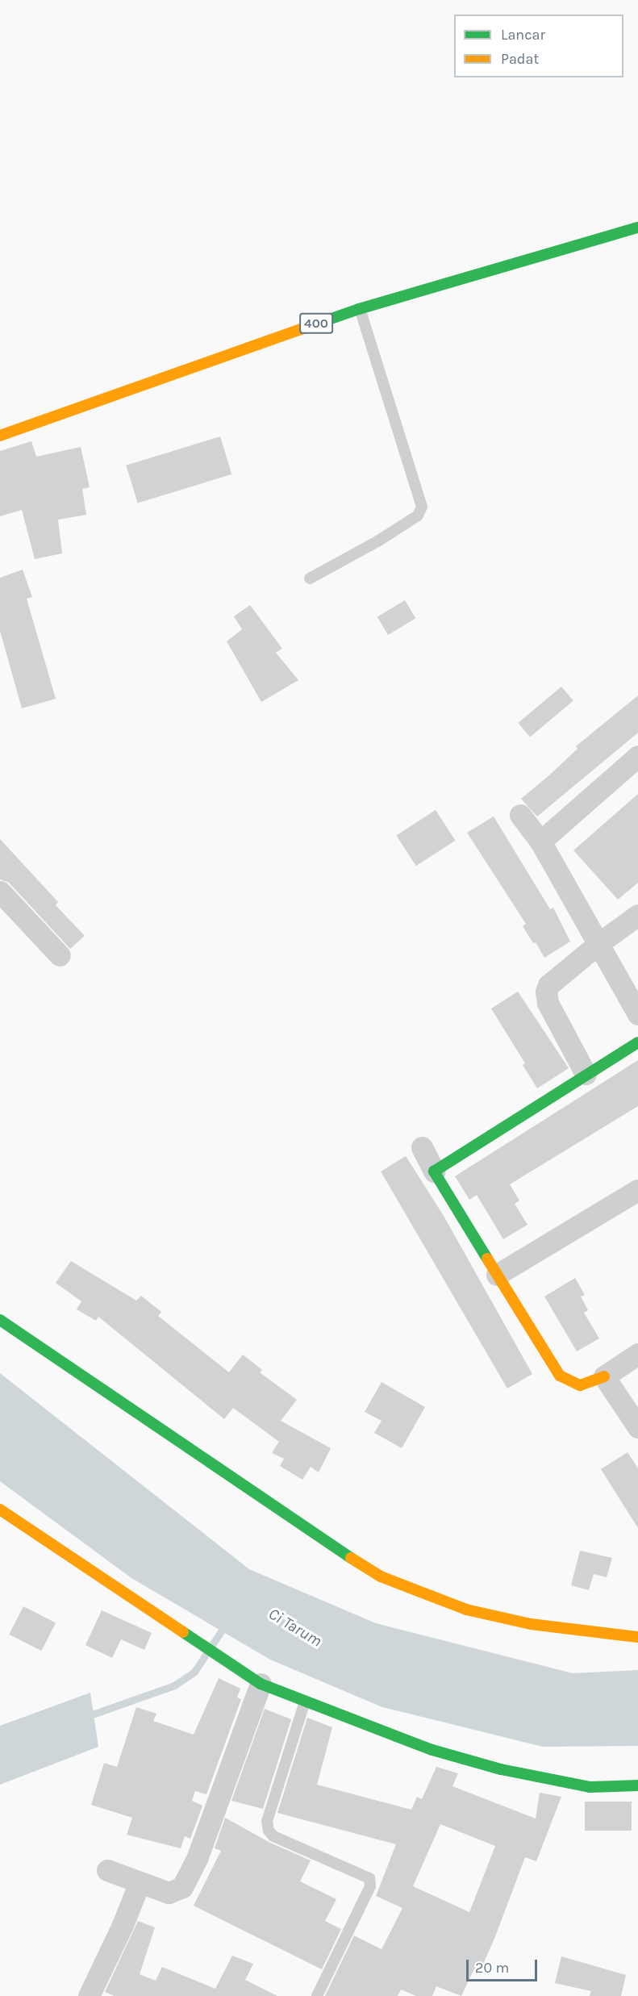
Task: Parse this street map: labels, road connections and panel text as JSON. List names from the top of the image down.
{
  "streets": {
    "street": ["400"]
  },
  "water": ["Ci Tarum"],
  "legend": ["Lancar", "Padat"],
  "scale_bar": "20 m"
}
